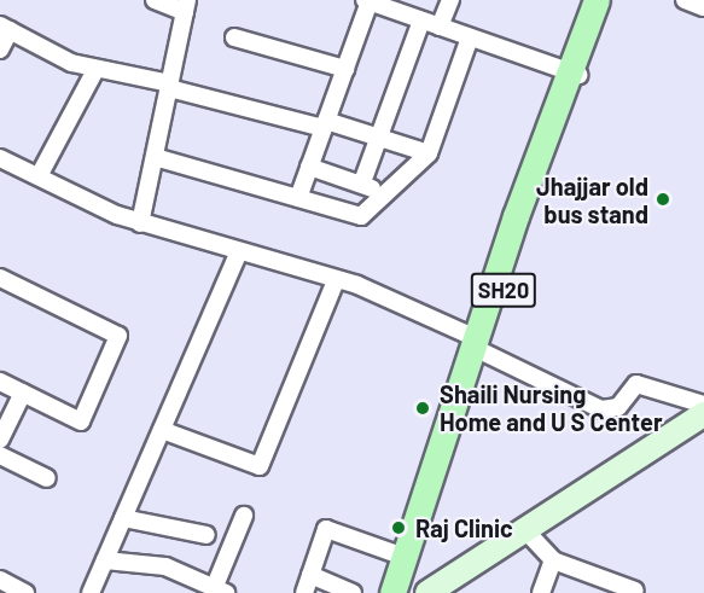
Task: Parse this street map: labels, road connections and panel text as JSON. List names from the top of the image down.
{
  "streets": {
    "main road": ["SH20"]
  },
  "places": ["Jhajjar old bus stand", "Shaili Nursing Home and U S Center", "Raj Clinic"]
}
